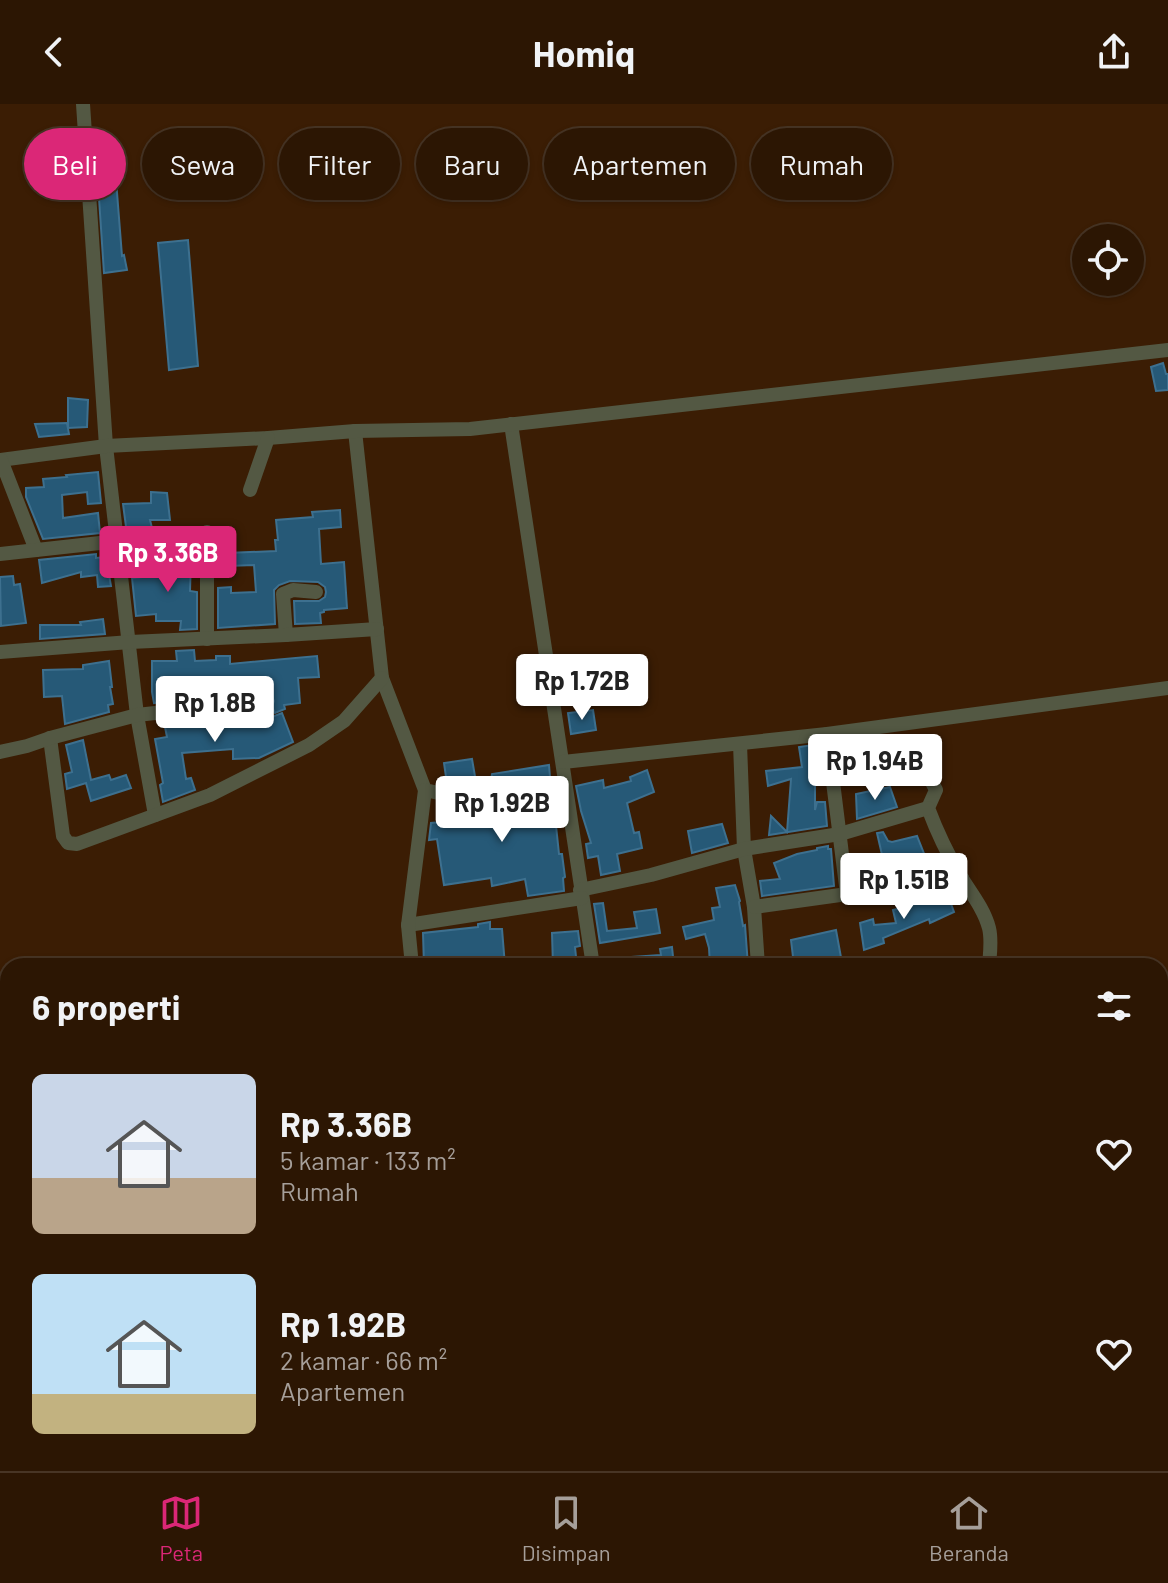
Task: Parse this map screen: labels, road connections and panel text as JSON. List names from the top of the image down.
{
  "page": {
    "header": "Homiq",
    "chip": [
      "Beli",
      "Sewa",
      "Filter",
      "Baru",
      "Apartemen",
      "Rumah"
    ],
    "price": [
      "Rp 3.36B",
      "Rp 1.72B",
      "Rp 1.8B",
      "Rp 1.94B",
      "Rp 1.92B",
      "Rp 1.51B"
    ],
    "heading": "6 properti",
    "list": [
      {
        "name": "Rp 3.36B",
        "note": "5 kamar · 133 m² · Rumah"
      },
      {
        "name": "Rp 1.92B",
        "note": "2 kamar · 66 m² · Apartemen"
      }
    ],
    "tabs": ["Peta", "Disimpan", "Beranda"]
  }
}
